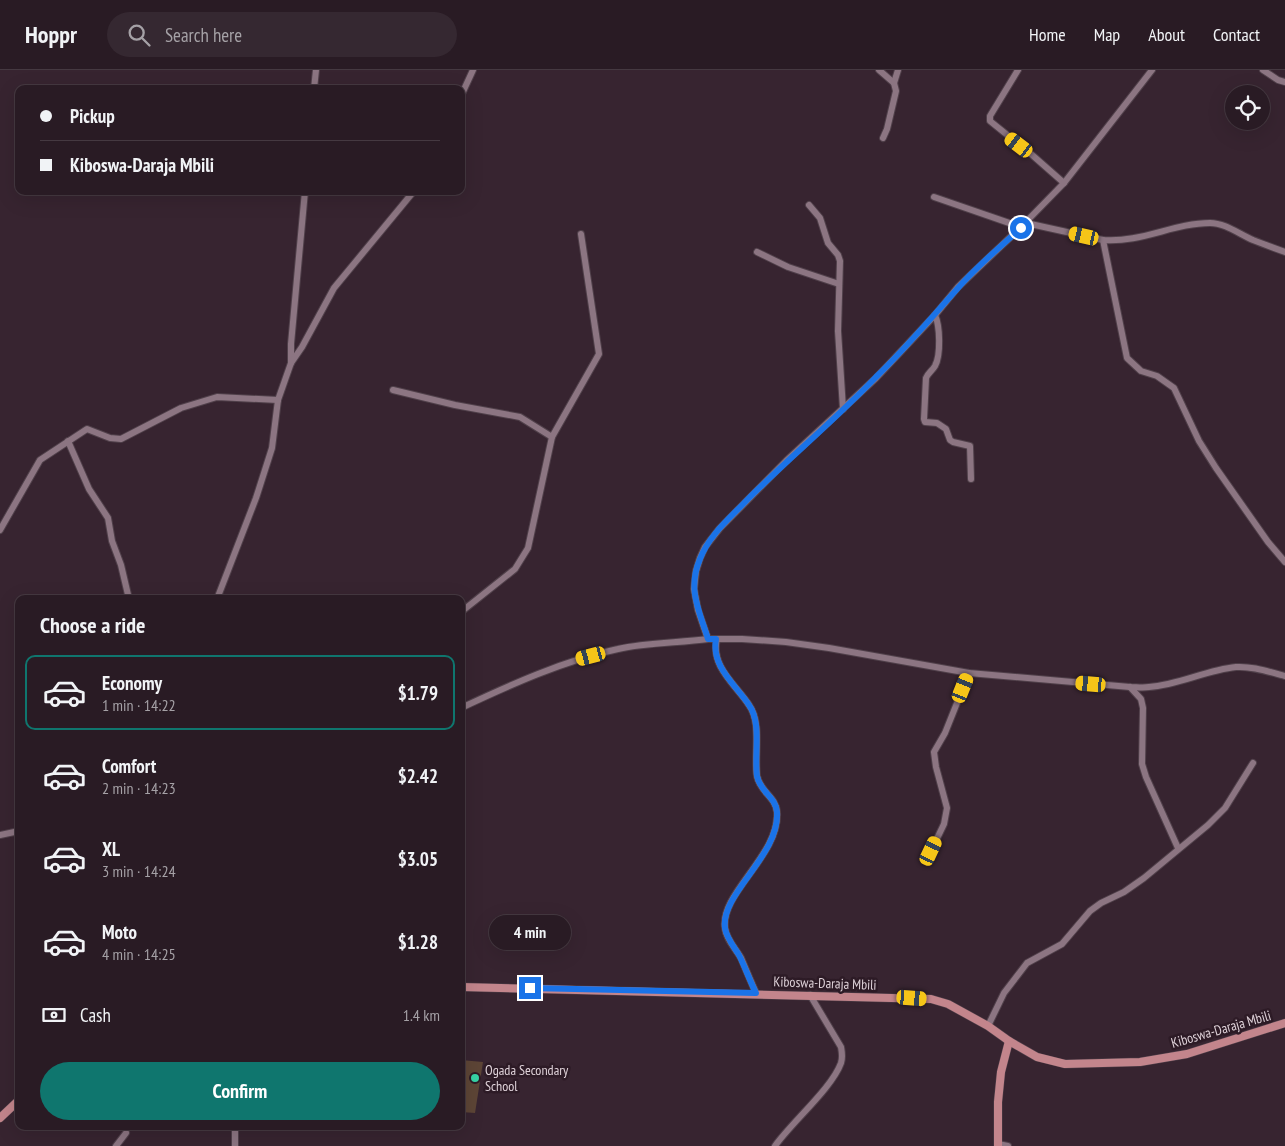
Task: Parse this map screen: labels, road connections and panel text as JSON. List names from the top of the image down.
{
  "streets": {
    "main road": ["Kiboswa-Daraja Mbili"]
  },
  "places": ["Ogada Secondary School"],
  "page": {
    "header": "Hoppr",
    "search": "Search here",
    "nav": [
      "Home",
      "Map",
      "About",
      "Contact"
    ],
    "banner": ["Pickup", "Kiboswa-Daraja Mbili"],
    "heading": "Choose a ride",
    "list": [
      {
        "name": "Economy",
        "note": "1 min · 14:22",
        "value": "$1.79"
      },
      {
        "name": "Comfort",
        "note": "2 min · 14:23",
        "value": "$2.42"
      },
      {
        "name": "XL",
        "note": "3 min · 14:24",
        "value": "$3.05"
      },
      {
        "name": "Moto",
        "note": "4 min · 14:25",
        "value": "$1.28"
      }
    ],
    "bubble": "4 min",
    "pay": ["Cash", "1.4 km"],
    "buttons": "Confirm"
  }
}
